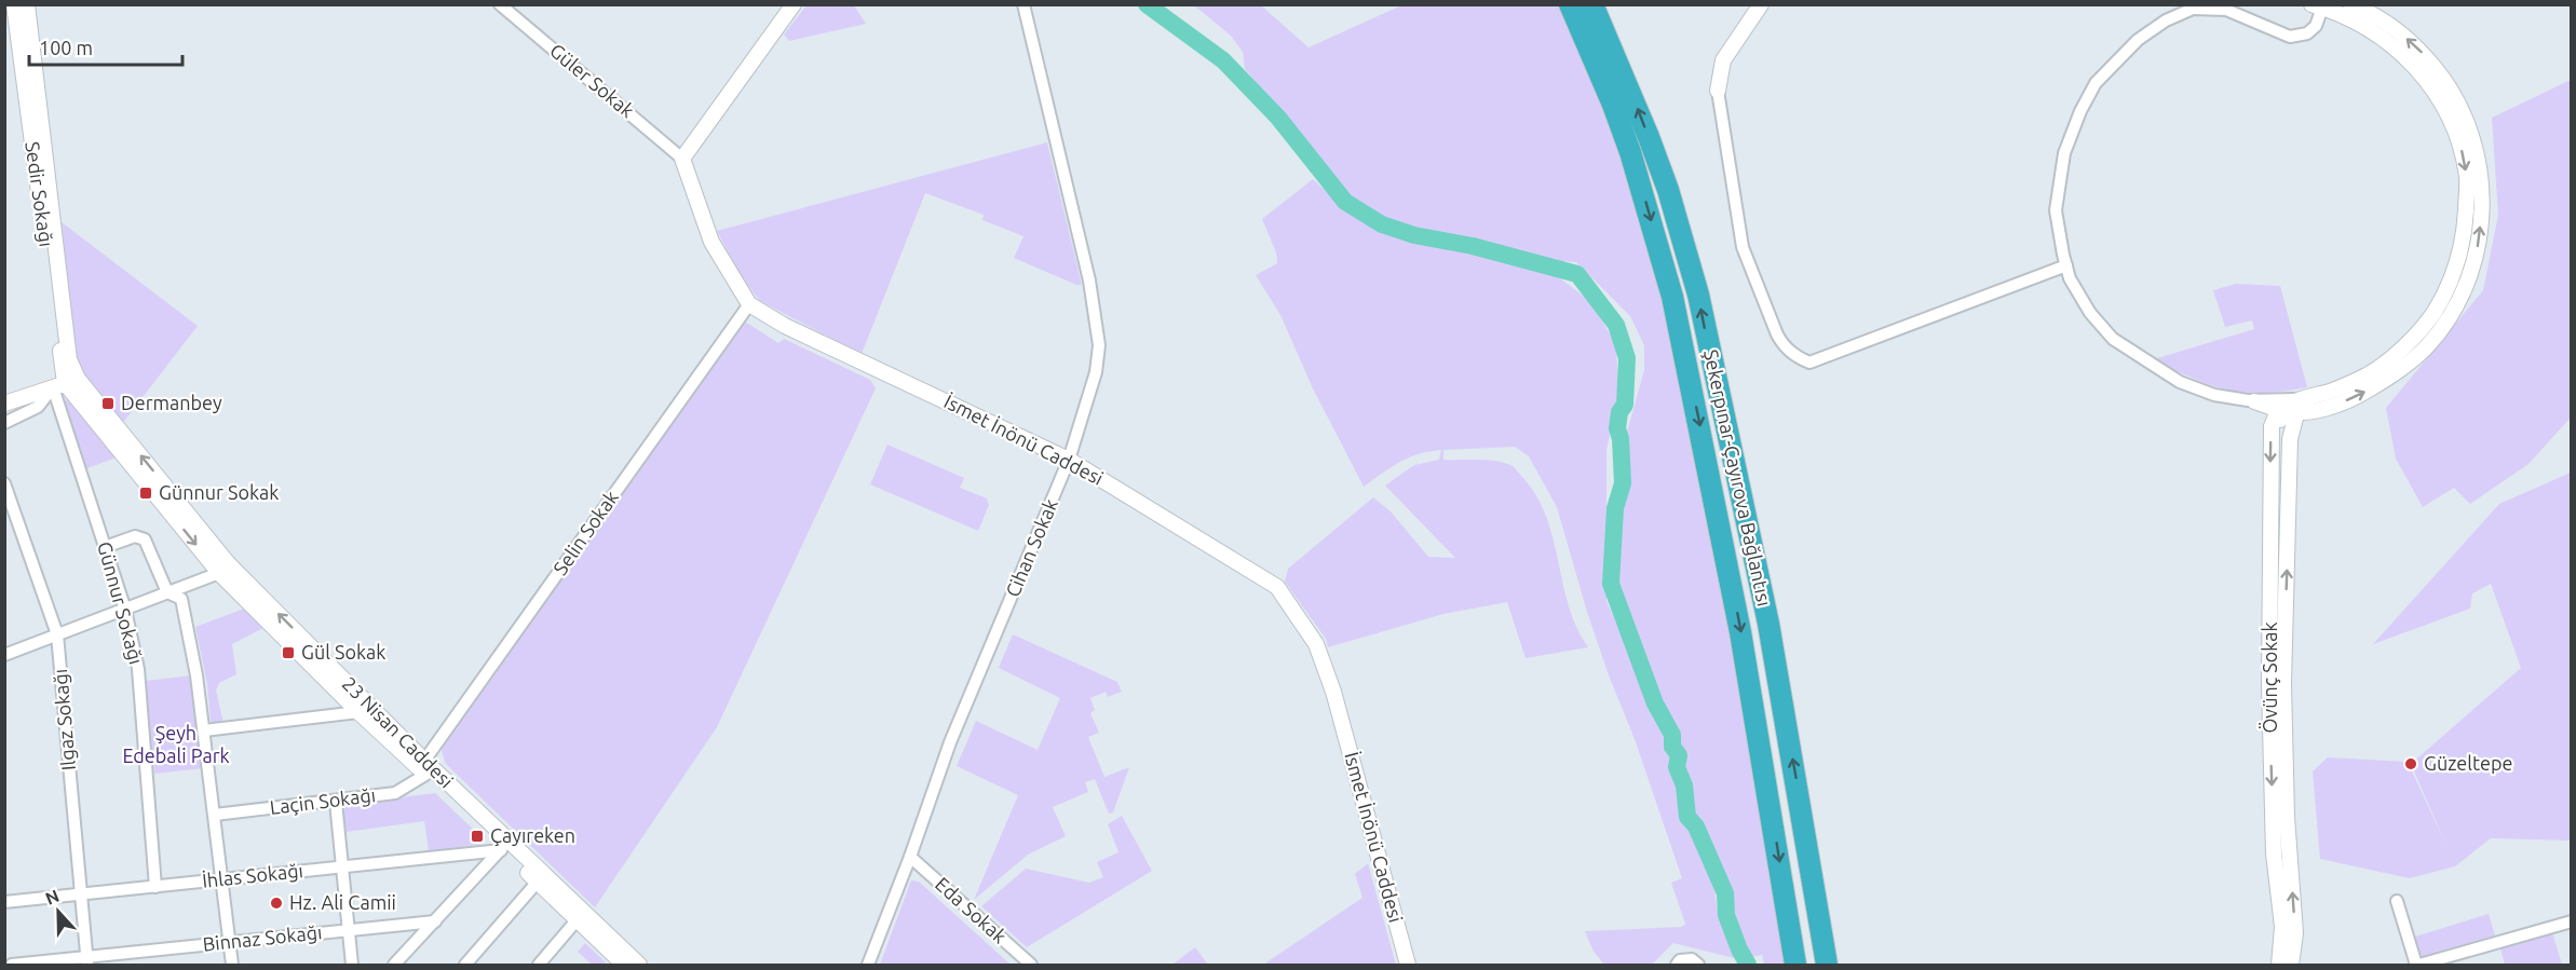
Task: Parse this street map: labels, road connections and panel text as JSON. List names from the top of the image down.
{
  "streets": {
    "highway": ["Şekerpınar-Çayırova Bağlantısı"],
    "street": [
      "Güler Sokak",
      "Sedir Sokağı",
      "İsmet İnönü Caddesi",
      "Selin Sokak",
      "Cihan Sokak",
      "Günnur Sokağı",
      "Övünç Sokak",
      "Ilgaz Sokağı",
      "23 Nisan Caddesi",
      "Laçin Sokağı",
      "İhlas Sokağı",
      "Eda Sokak",
      "Binnaz Sokağı"
    ]
  },
  "crossings": [
    ["Güler Sokak", "İsmet İnönü Caddesi"],
    ["Sedir Sokağı", "Günnur Sokağı"],
    ["Sedir Sokağı", "23 Nisan Caddesi"],
    ["İsmet İnönü Caddesi", "Selin Sokak"],
    ["İsmet İnönü Caddesi", "Cihan Sokak"],
    ["Selin Sokak", "23 Nisan Caddesi"],
    ["Selin Sokak", "Laçin Sokağı"],
    ["Cihan Sokak", "Eda Sokak"],
    ["Günnur Sokağı", "23 Nisan Caddesi"],
    ["Günnur Sokağı", "İhlas Sokağı"],
    ["Ilgaz Sokağı", "İhlas Sokağı"],
    ["Ilgaz Sokağı", "Binnaz Sokağı"],
    ["23 Nisan Caddesi", "Laçin Sokağı"],
    ["23 Nisan Caddesi", "İhlas Sokağı"]
  ],
  "parks": ["Şeyh Edebali Park"],
  "places": {
    "transit": [
      "Dermanbey",
      "Günnur Sokak",
      "Gül Sokak",
      "Çayıreken"
    ],
    "other": ["Güzeltepe", "Hz. Ali Camii"]
  },
  "scale_bar": "100 m",
  "north": "top"
}
